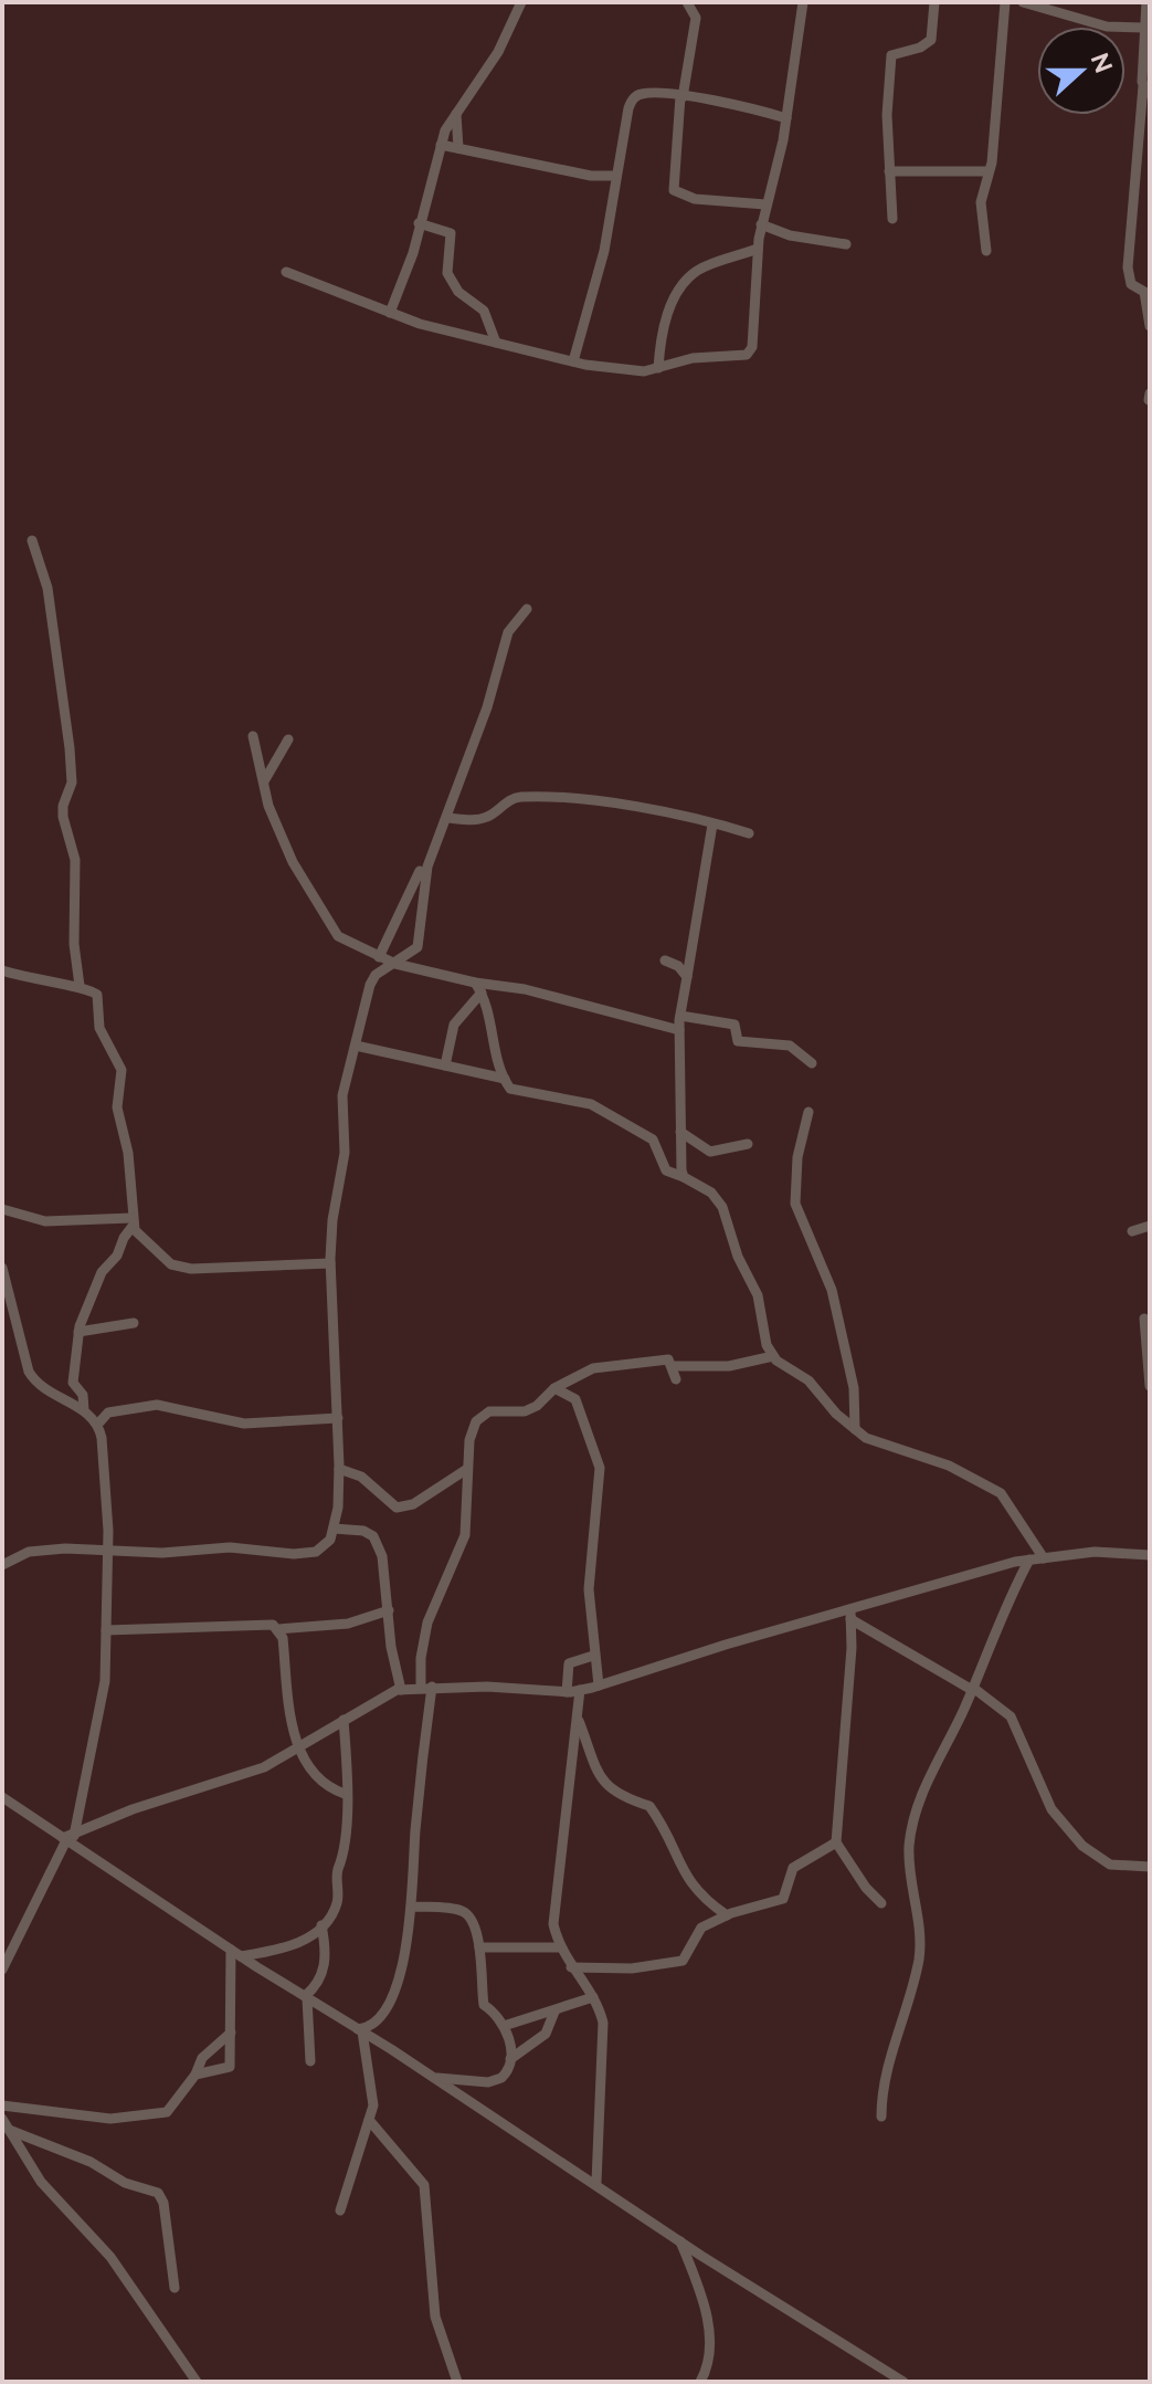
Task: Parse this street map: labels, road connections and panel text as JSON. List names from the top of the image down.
{
  "north": "right"
}
